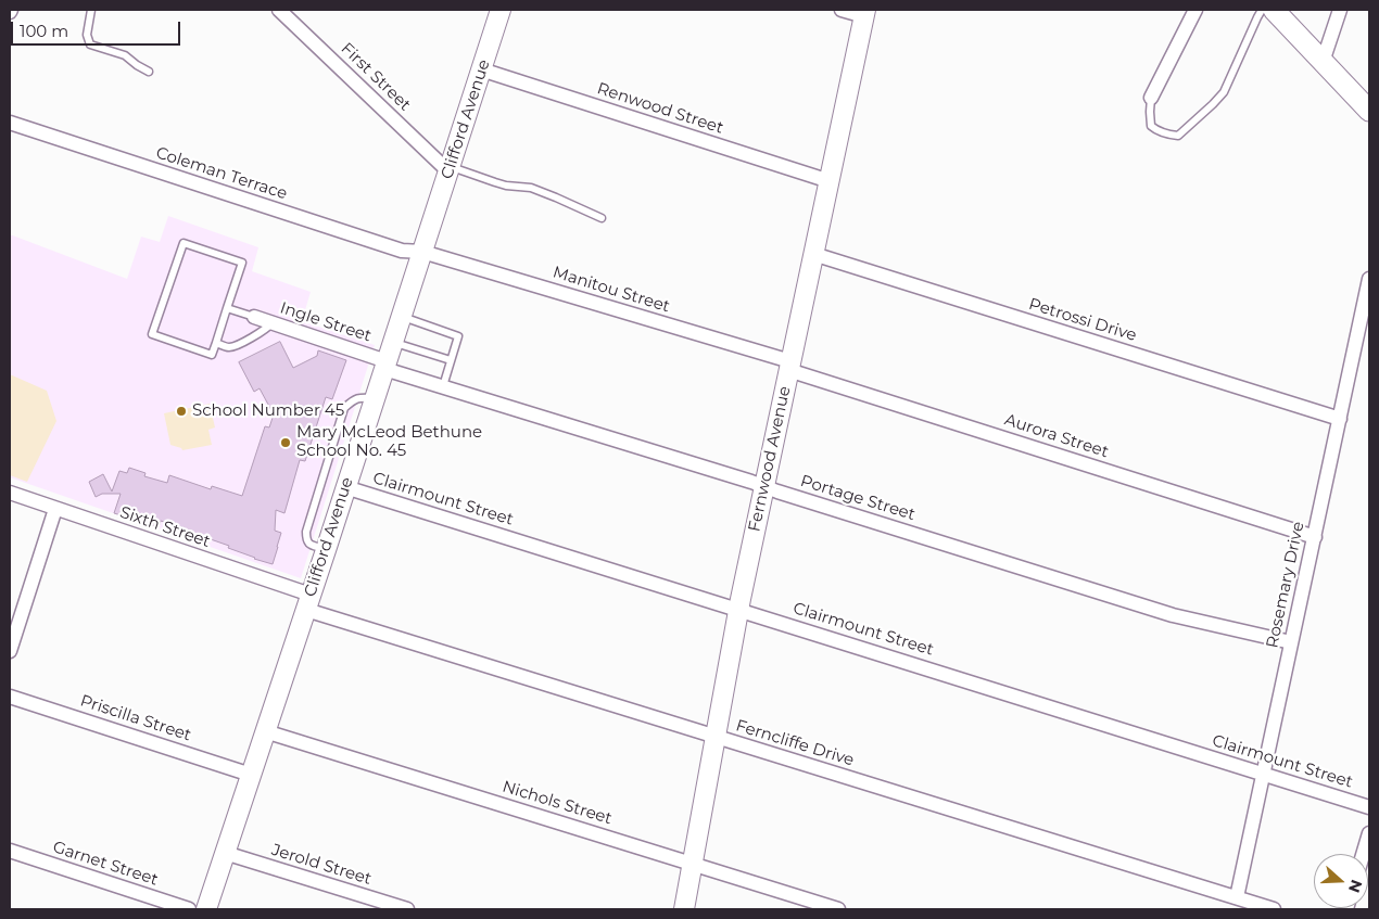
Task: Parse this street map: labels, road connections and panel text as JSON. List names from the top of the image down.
{
  "streets": {
    "main road": ["Clifford Avenue", "Fernwood Avenue"],
    "street": [
      "First Street",
      "Renwood Street",
      "Coleman Terrace",
      "Manitou Street",
      "Petrossi Drive",
      "Ingle Street",
      "Aurora Street",
      "Portage Street",
      "Clairmount Street",
      "Sixth Street",
      "Rosemary Drive",
      "Priscilla Street",
      "Ferncliffe Drive",
      "Nichols Street",
      "Garnet Street",
      "Jerold Street"
    ]
  },
  "crossings": [
    ["First Street", "Clifford Avenue"],
    ["Renwood Street", "Clifford Avenue"],
    ["Renwood Street", "Fernwood Avenue"],
    ["Clifford Avenue", "Coleman Terrace"],
    ["Clifford Avenue", "Manitou Street"],
    ["Clifford Avenue", "Ingle Street"],
    ["Clifford Avenue", "Portage Street"],
    ["Clifford Avenue", "Clairmount Street"],
    ["Clifford Avenue", "Sixth Street"],
    ["Clifford Avenue", "Priscilla Street"],
    ["Clifford Avenue", "Ferncliffe Drive"],
    ["Clifford Avenue", "Nichols Street"],
    ["Clifford Avenue", "Jerold Street"],
    ["Coleman Terrace", "Manitou Street"],
    ["Manitou Street", "Aurora Street"],
    ["Manitou Street", "Fernwood Avenue"],
    ["Petrossi Drive", "Fernwood Avenue"],
    ["Petrossi Drive", "Rosemary Drive"],
    ["Ingle Street", "Portage Street"],
    ["Aurora Street", "Fernwood Avenue"],
    ["Aurora Street", "Rosemary Drive"],
    ["Fernwood Avenue", "Portage Street"],
    ["Fernwood Avenue", "Clairmount Street"],
    ["Fernwood Avenue", "Ferncliffe Drive"],
    ["Fernwood Avenue", "Nichols Street"],
    ["Portage Street", "Rosemary Drive"],
    ["Clairmount Street", "Rosemary Drive"],
    ["Sixth Street", "Ferncliffe Drive"],
    ["Rosemary Drive", "Ferncliffe Drive"]
  ],
  "places": ["School Number 45", "Mary McLeod Bethune School No. 45"],
  "scale_bar": "100 m",
  "north": "right"
}
